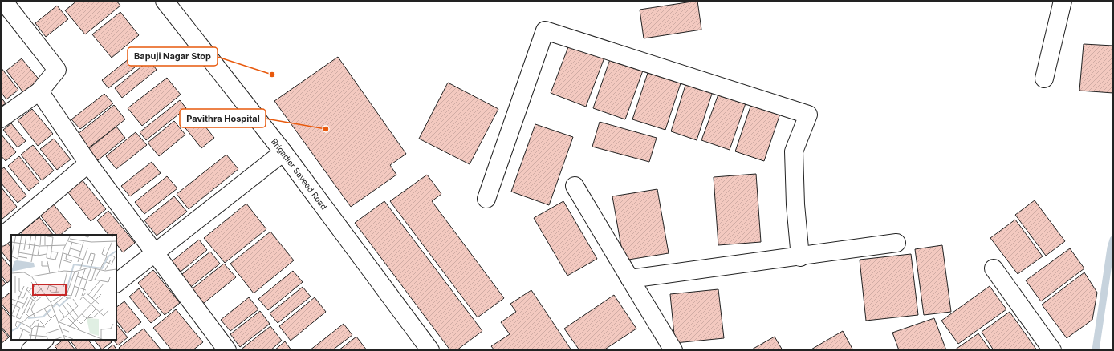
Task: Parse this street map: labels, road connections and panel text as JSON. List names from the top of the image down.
{
  "streets": {
    "street": ["Brigadier Sayeed Road"]
  },
  "places": ["Bapuji Nagar Stop", "Pavithra Hospital"]
}
